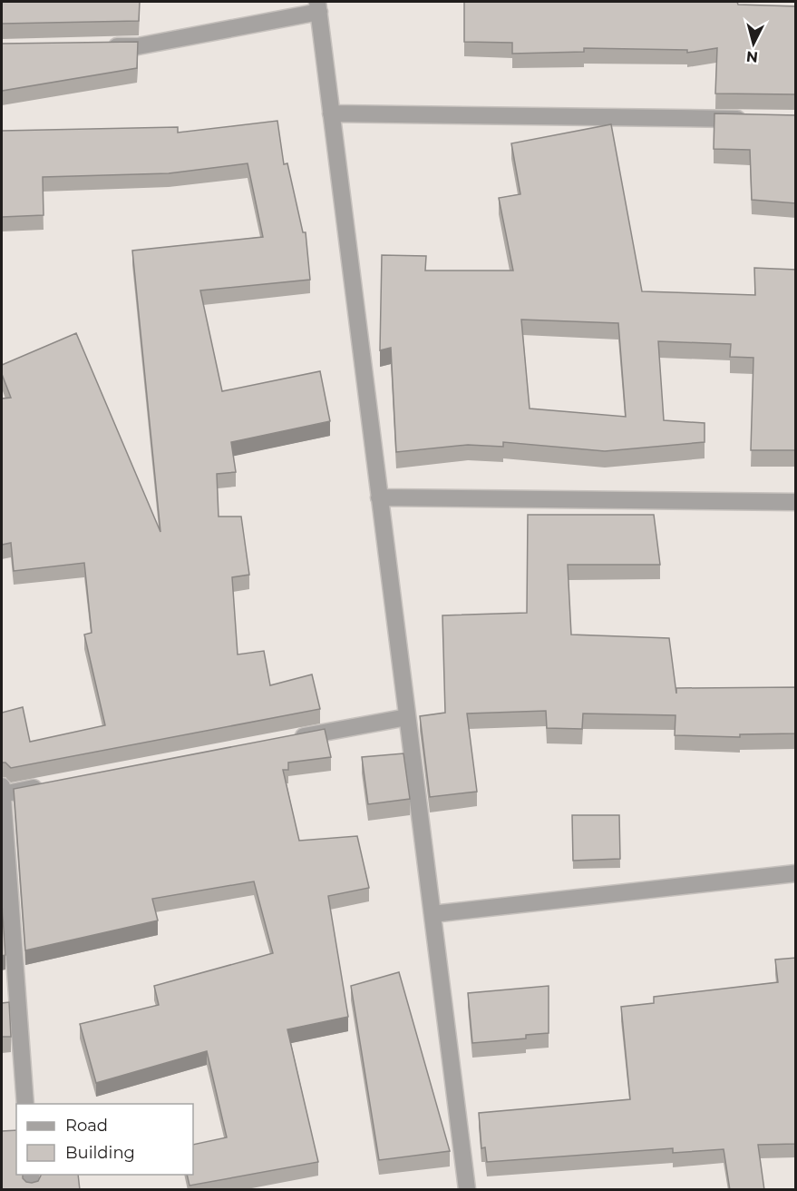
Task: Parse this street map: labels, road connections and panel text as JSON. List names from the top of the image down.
{
  "legend": ["Road", "Building"],
  "north": "bottom"
}
